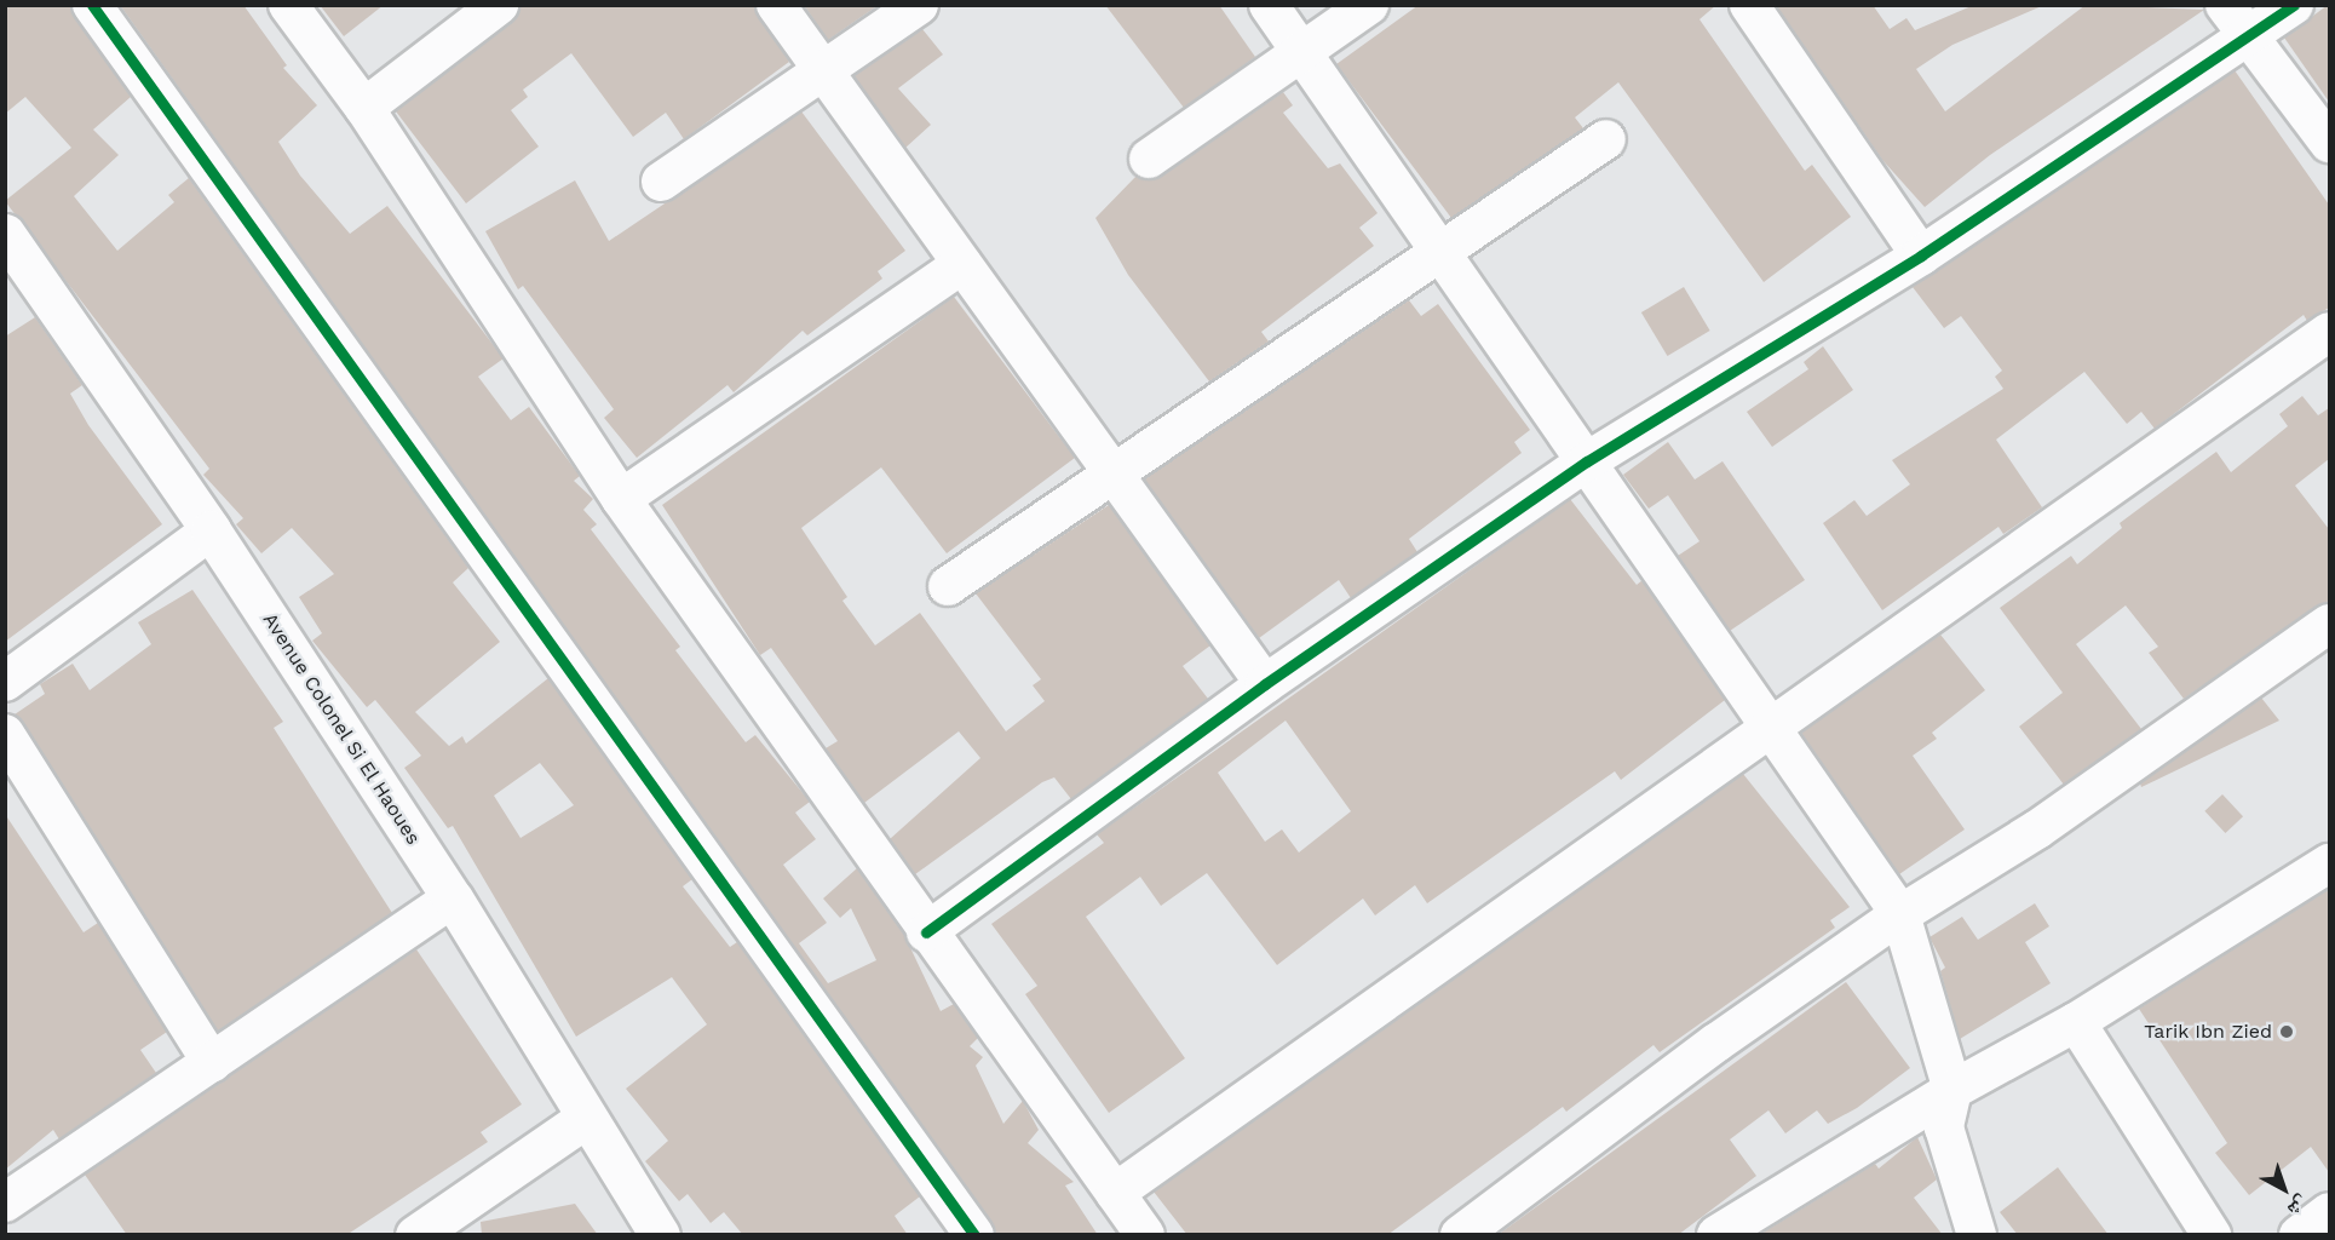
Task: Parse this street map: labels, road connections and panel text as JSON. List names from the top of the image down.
{
  "streets": {
    "street": ["Avenue Colonel Si El Haoues"]
  },
  "places": ["Tarik Ibn Zied"],
  "north": "bottom right"
}
